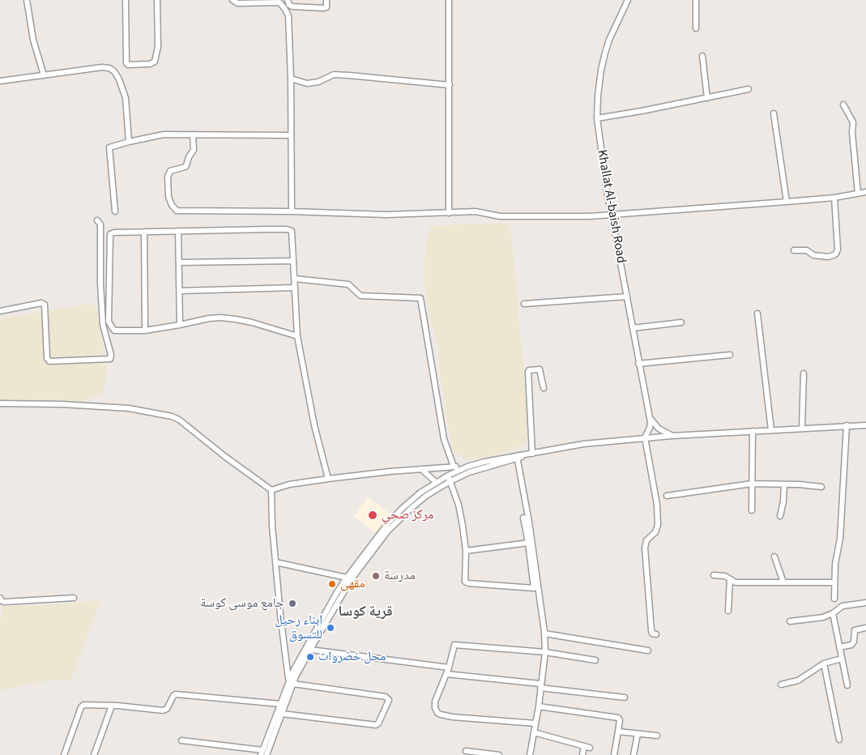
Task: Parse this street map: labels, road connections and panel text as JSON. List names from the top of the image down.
{
  "streets": {
    "street": ["Khallat Al-baish Road"]
  },
  "districts": ["قرية كوسا"],
  "places": [
    "مركز صحي",
    "مدرسة",
    "مقهى",
    "جامع موسى كوسة",
    "ابناء رحيل للتسوق",
    "محل خضروات"
  ]
}
